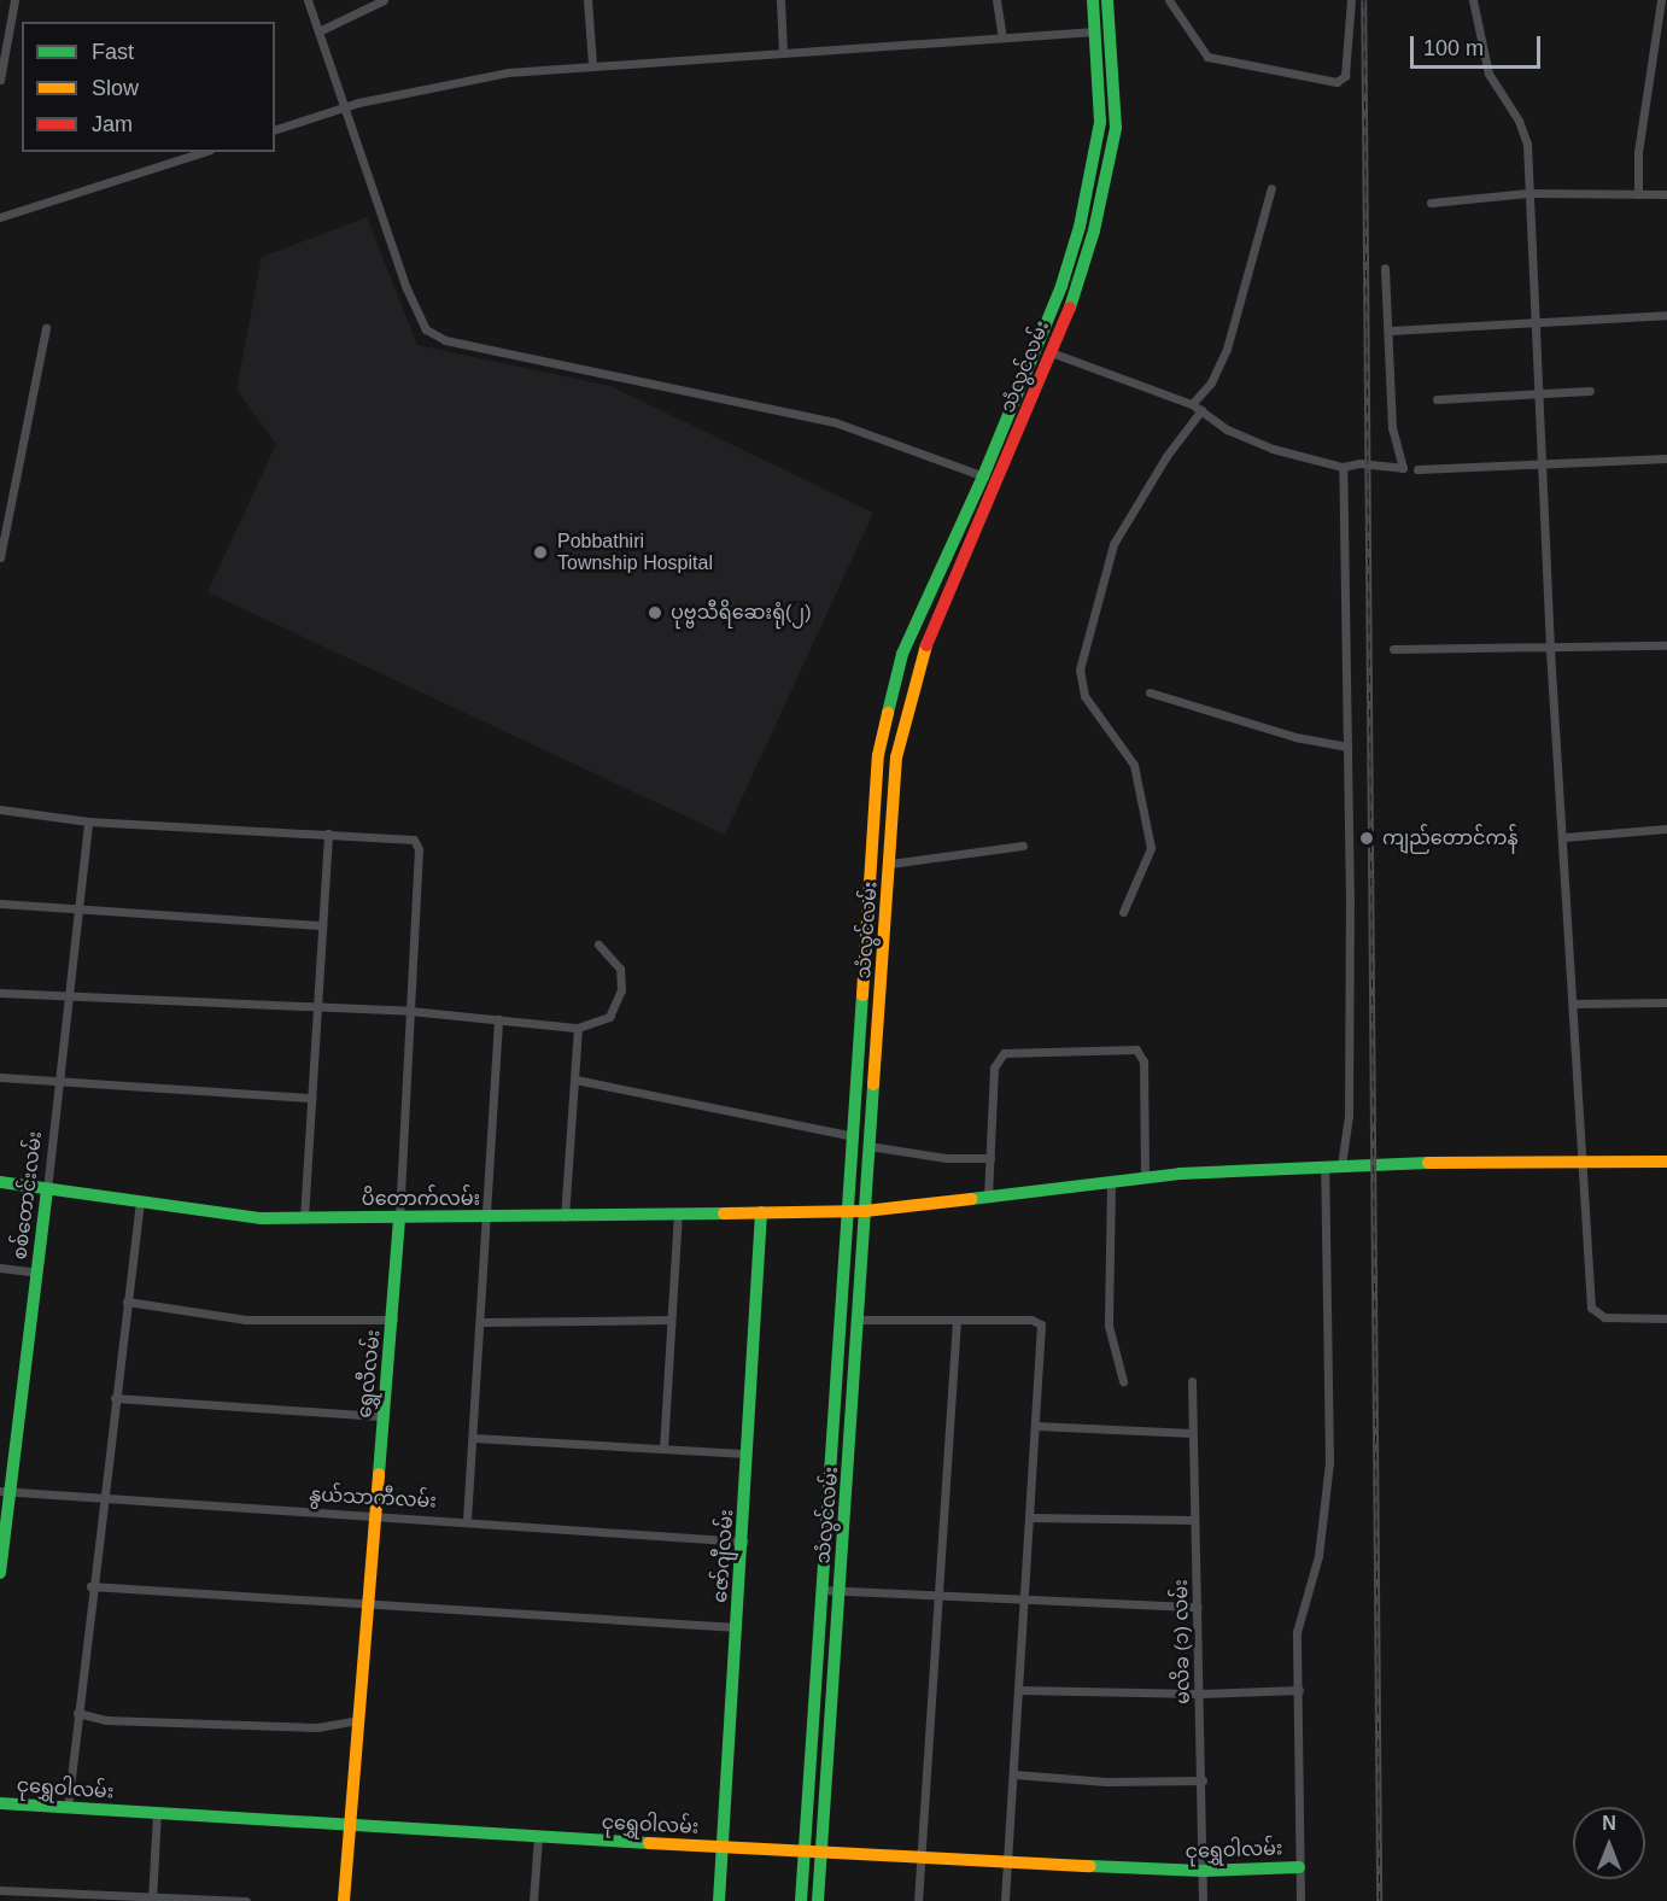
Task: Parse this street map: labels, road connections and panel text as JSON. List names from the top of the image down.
{
  "streets": {
    "street": [
      "သံလွင်လမ်း",
      "စစ်တောင်းလမ်း",
      "ပိတောက်လမ်း",
      "ရွှေလီလမ်း",
      "နွယ်သာကီလမ်း",
      "ဇော်ဂျီလမ်း",
      "မလိခ (၁) လမ်း",
      "ငုရွှေဝါလမ်း"
    ]
  },
  "crossings": [
    ["သံလွင်လမ်း", "ပိတောက်လမ်း"],
    ["သံလွင်လမ်း", "ငုရွှေဝါလမ်း"],
    ["စစ်တောင်းလမ်း", "ပိတောက်လမ်း"],
    ["စစ်တောင်းလမ်း", "နွယ်သာကီလမ်း"],
    ["ပိတောက်လမ်း", "ရွှေလီလမ်း"],
    ["ပိတောက်လမ်း", "ဇော်ဂျီလမ်း"],
    ["ရွှေလီလမ်း", "နွယ်သာကီလမ်း"],
    ["ရွှေလီလမ်း", "ငုရွှေဝါလမ်း"],
    ["နွယ်သာကီလမ်း", "ဇော်ဂျီလမ်း"],
    ["ဇော်ဂျီလမ်း", "ငုရွှေဝါလမ်း"],
    ["မလိခ (၁) လမ်း", "ငုရွှေဝါလမ်း"]
  ],
  "places": ["Pobbathiri Township Hospital", "ပုဗ္ဗသီရိဆေးရုံ(၂)", "ကျည်တောင်ကန်"],
  "legend": ["Fast", "Slow", "Jam"],
  "scale_bar": "100 m",
  "north": "top"
}
